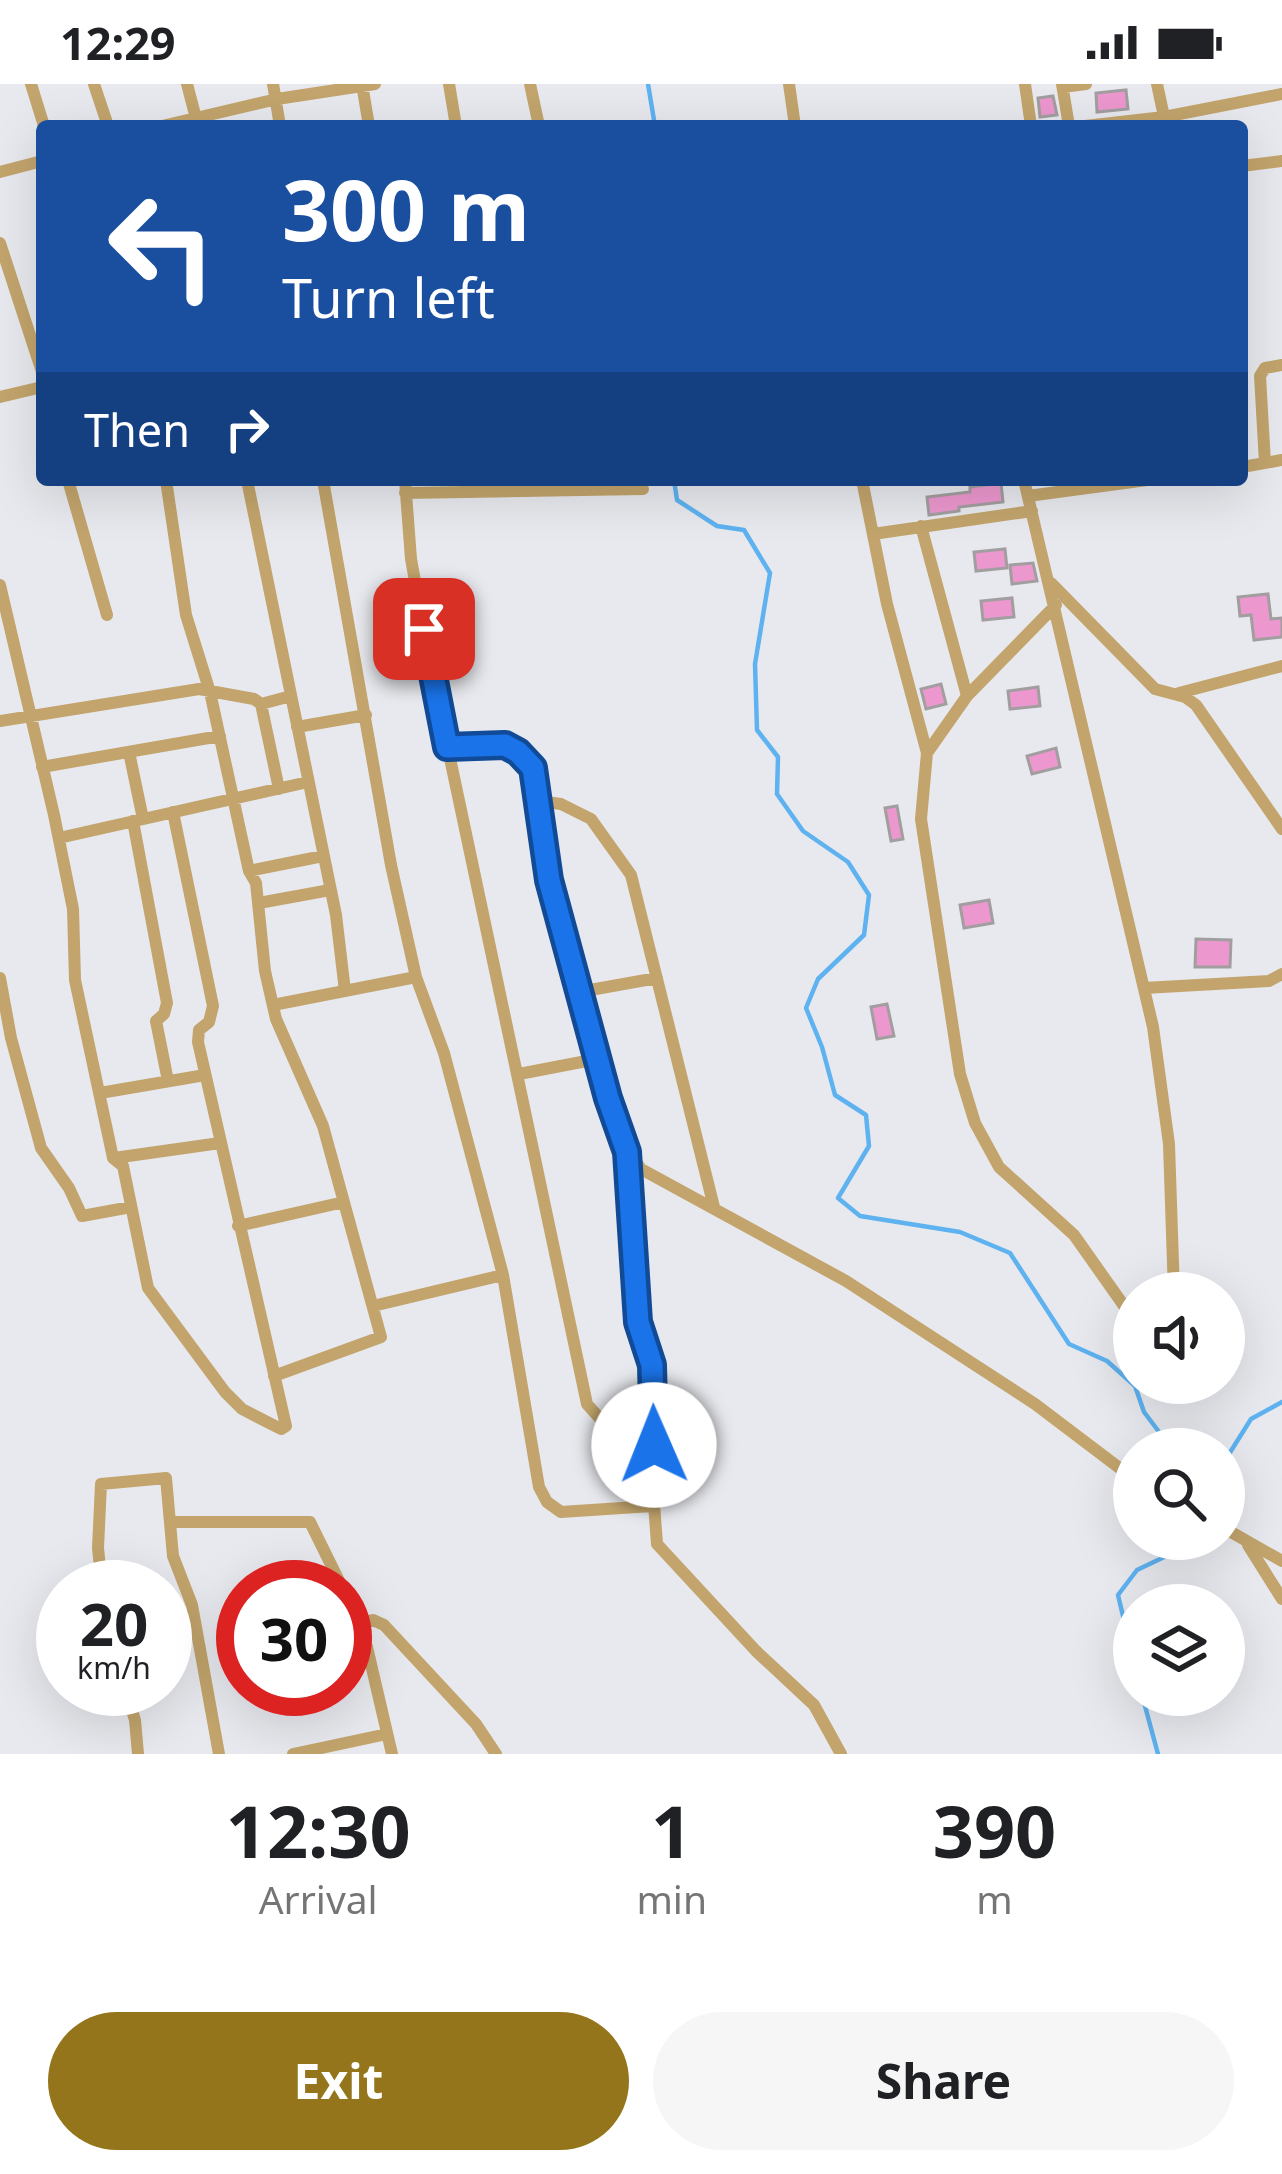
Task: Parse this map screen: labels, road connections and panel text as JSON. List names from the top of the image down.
{
  "page": {
    "status": "12:29",
    "turn": ["300 m", "Turn left"],
    "then": "Then",
    "speed": "20 km/h",
    "limit": "30",
    "eta": [
      "12:30",
      "Arrival",
      "1",
      "min",
      "390",
      "m"
    ],
    "buttons": ["Exit", "Share"]
  }
}
